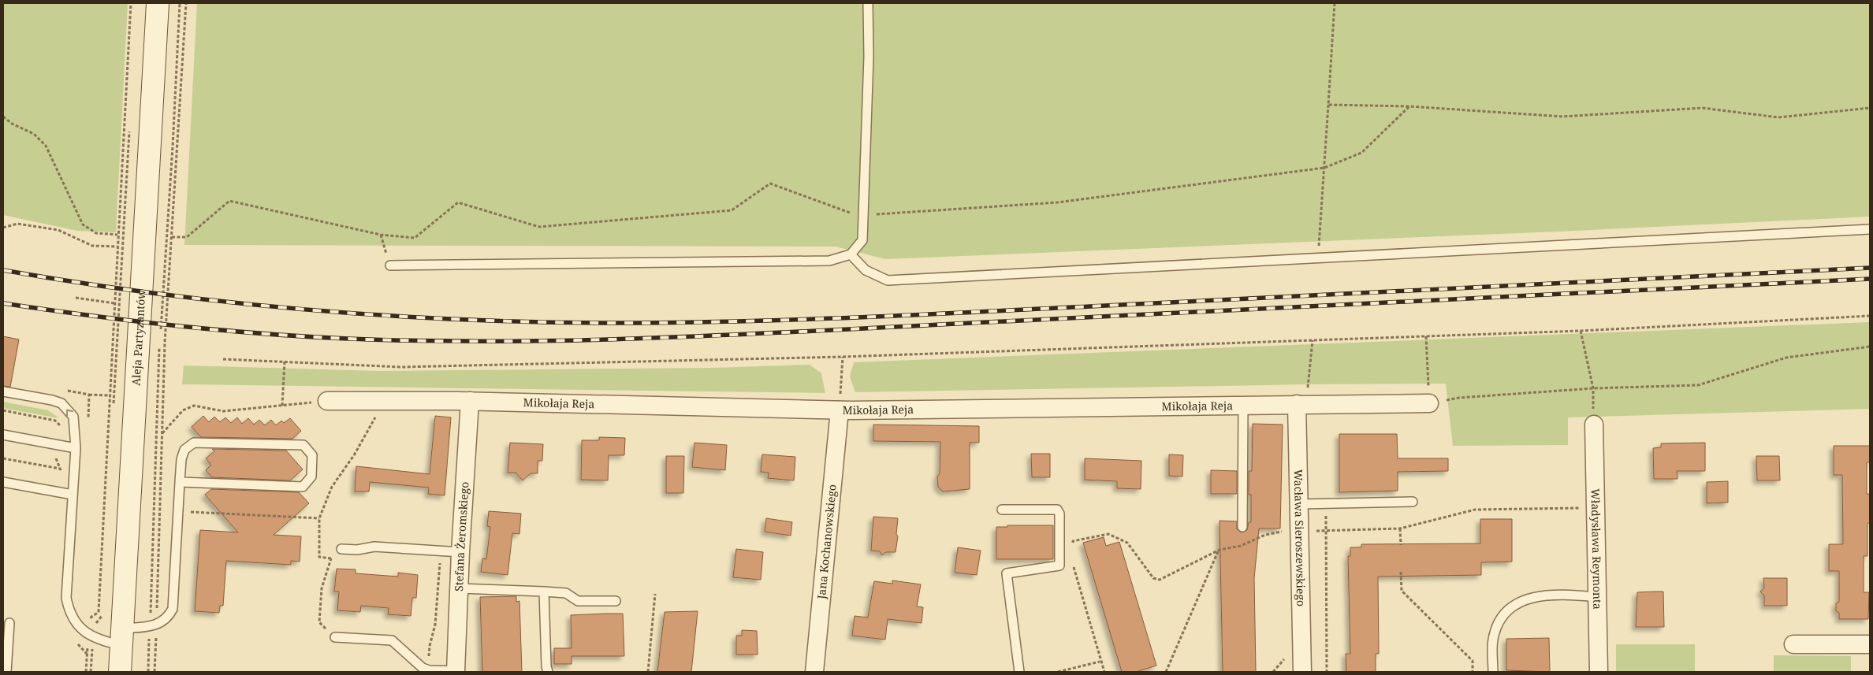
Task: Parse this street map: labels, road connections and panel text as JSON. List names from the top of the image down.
{
  "streets": {
    "main road": ["Aleja Partyzantów"],
    "street": [
      "Mikołaja Reja",
      "Stefana Żeromskiego",
      "Wacława Sieroszewskiego",
      "Jana Kochanowskiego",
      "Władysława Reymonta"
    ]
  },
  "crossings": [
    ["Mikołaja Reja", "Stefana Żeromskiego"],
    ["Mikołaja Reja", "Wacława Sieroszewskiego"],
    ["Mikołaja Reja", "Jana Kochanowskiego"]
  ]
}
